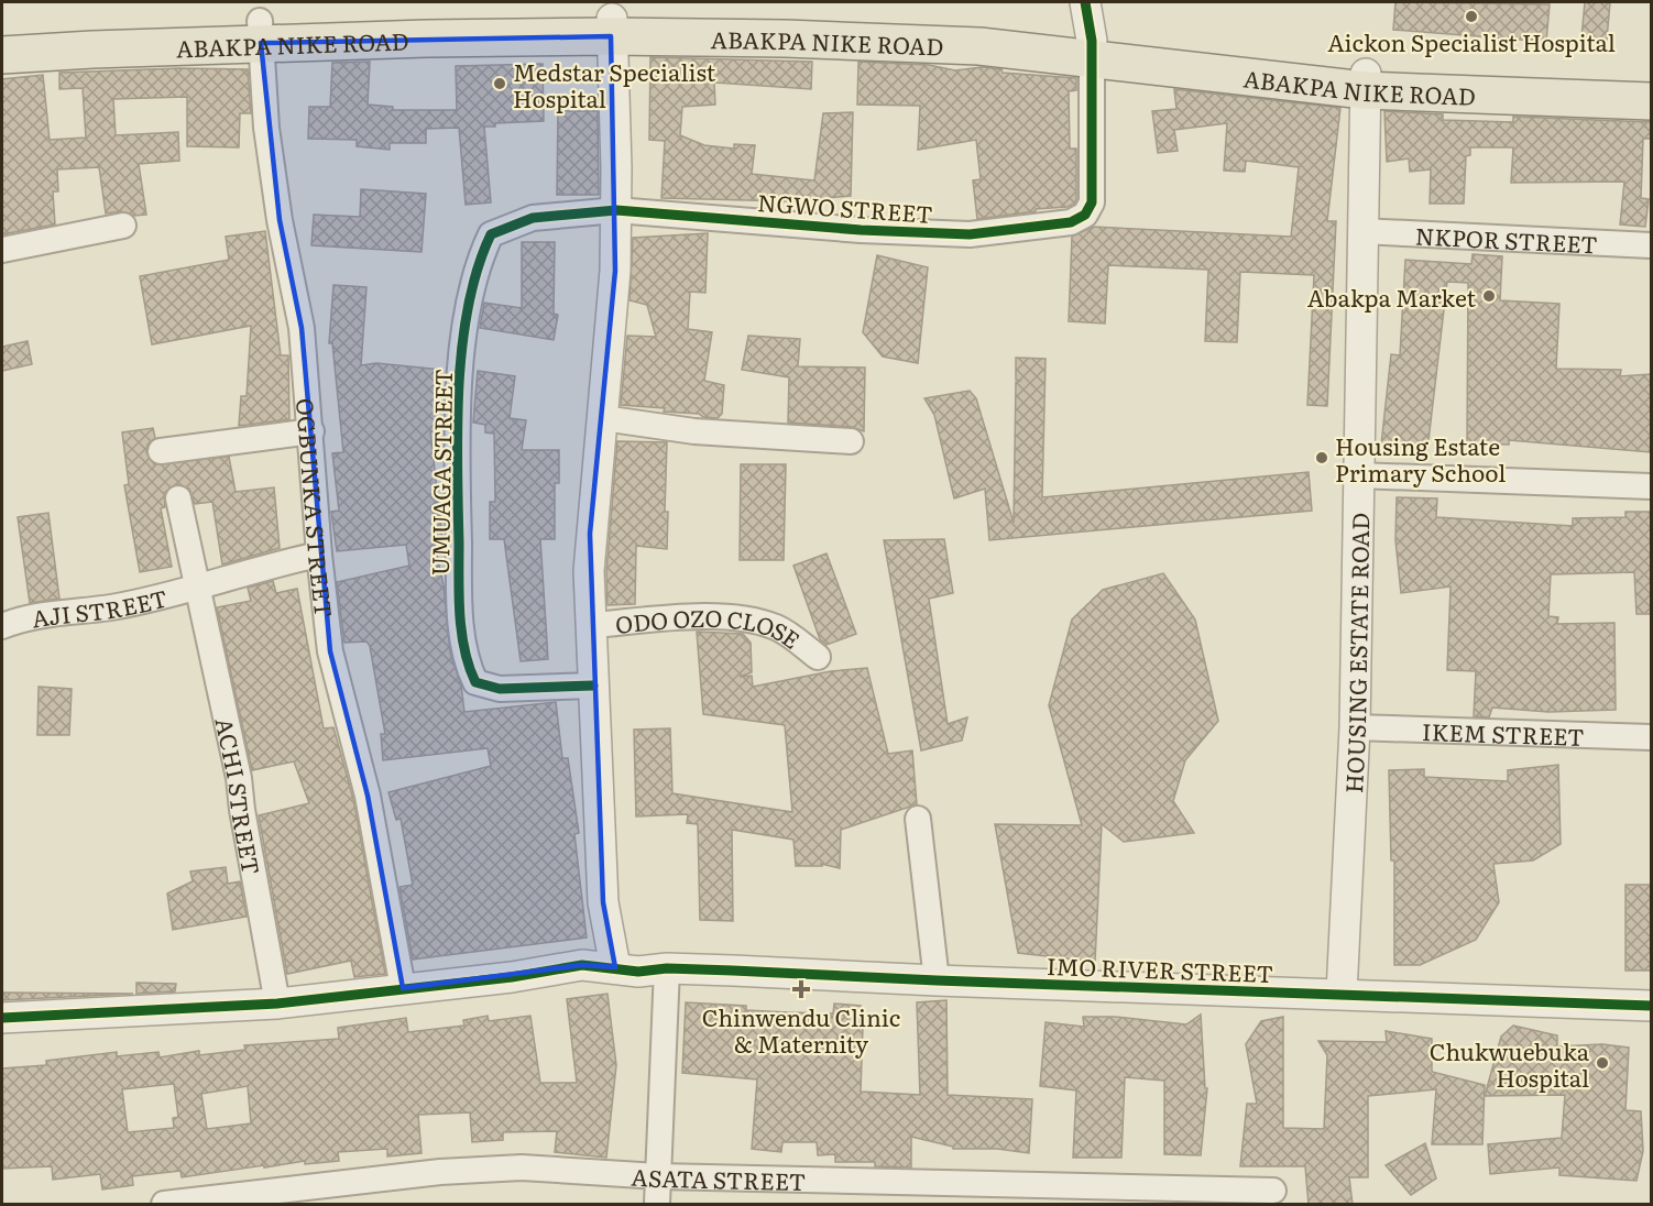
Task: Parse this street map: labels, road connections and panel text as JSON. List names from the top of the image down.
{
  "streets": {
    "main road": ["ABAKPA NIKE ROAD"],
    "street": [
      "NGWO STREET",
      "NKPOR STREET",
      "UMUAGA STREET",
      "OGBUNKA STREET",
      "AJI STREET",
      "ODO OZO CLOSE",
      "HOUSING ESTATE ROAD",
      "IKEM STREET",
      "ACHI STREET",
      "IMO RIVER STREET",
      "ASATA STREET"
    ]
  },
  "crossings": [
    ["ABAKPA NIKE ROAD", "NGWO STREET"],
    ["ABAKPA NIKE ROAD", "OGBUNKA STREET"],
    ["ABAKPA NIKE ROAD", "HOUSING ESTATE ROAD"],
    ["NGWO STREET", "UMUAGA STREET"],
    ["NKPOR STREET", "HOUSING ESTATE ROAD"],
    ["OGBUNKA STREET", "AJI STREET"],
    ["OGBUNKA STREET", "IMO RIVER STREET"],
    ["AJI STREET", "ACHI STREET"],
    ["HOUSING ESTATE ROAD", "IKEM STREET"],
    ["HOUSING ESTATE ROAD", "IMO RIVER STREET"],
    ["ACHI STREET", "IMO RIVER STREET"]
  ],
  "places": {
    "other": [
      "Aickon Specialist Hospital",
      "Medstar Specialist Hospital",
      "Abakpa Market",
      "Housing Estate Primary School",
      "Chukwuebuka Hospital"
    ],
    "health": ["Chinwendu Clinic & Maternity"]
  }
}
